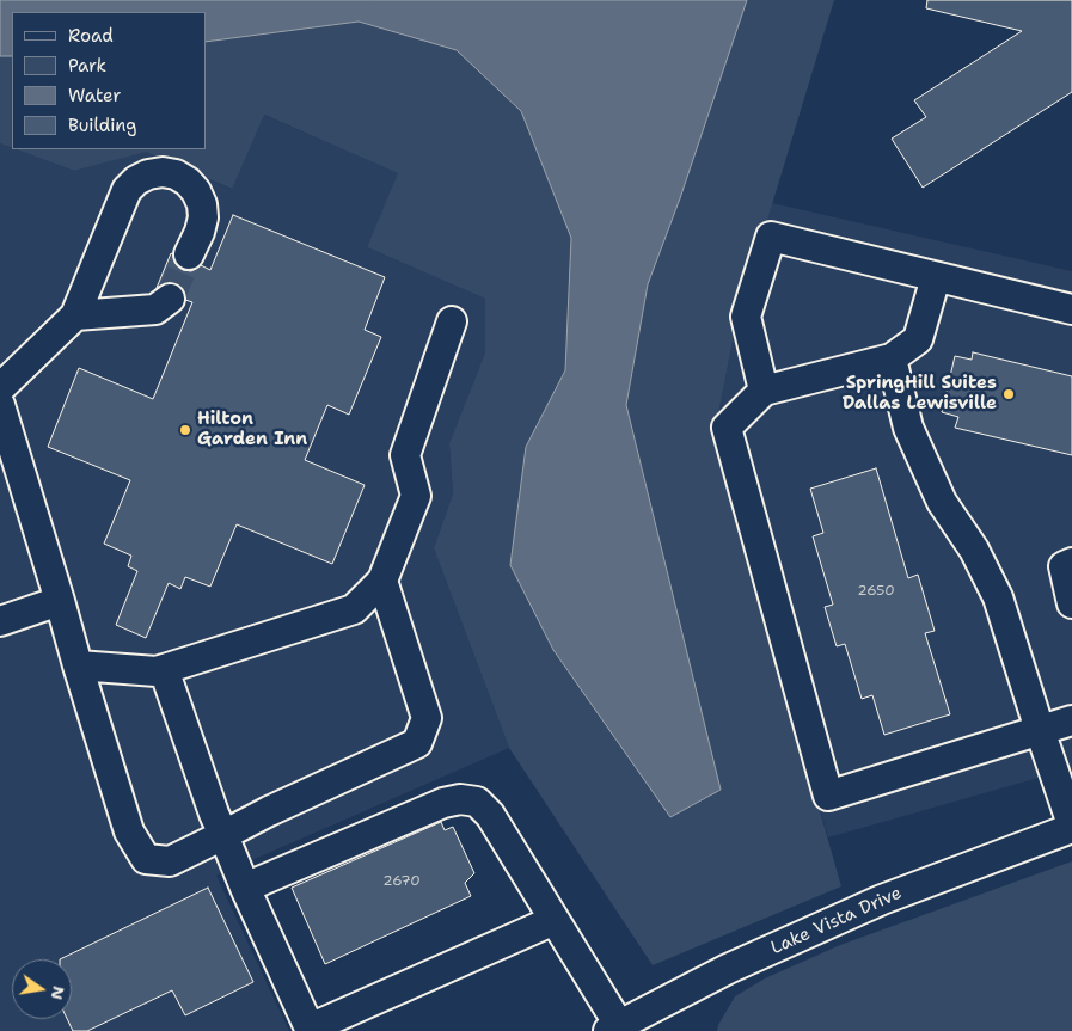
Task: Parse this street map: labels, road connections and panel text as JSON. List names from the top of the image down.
{
  "streets": {
    "street": ["Lake Vista Drive"]
  },
  "places": ["SpringHill Suites Dallas Lewisville", "Hilton Garden Inn"],
  "house_numbers": ["2650", "2670"],
  "legend": [
    "Road",
    "Park",
    "Water",
    "Building"
  ],
  "north": "right"
}
